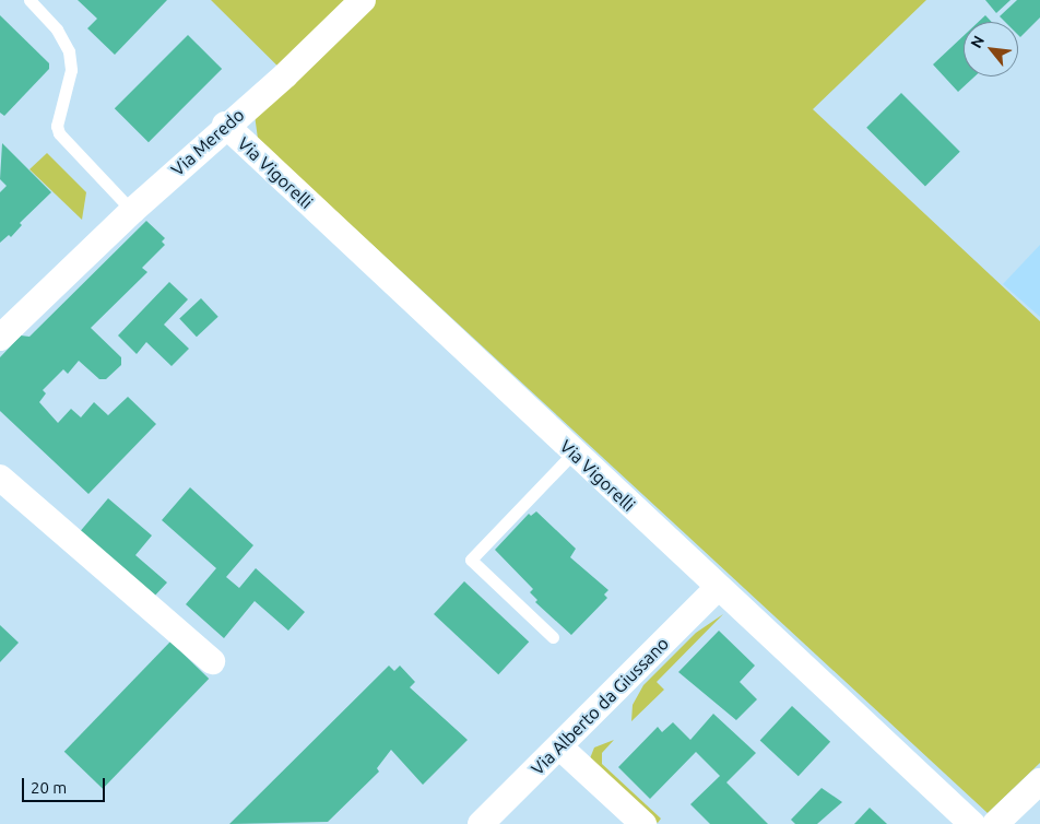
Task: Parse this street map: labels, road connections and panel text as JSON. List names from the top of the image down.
{
  "streets": {
    "street": ["Via Meredo", "Via Vigorelli", "Via Alberto da Giussano"]
  },
  "crossings": [
    ["Via Meredo", "Via Vigorelli"],
    ["Via Vigorelli", "Via Alberto da Giussano"]
  ],
  "scale_bar": "20 m",
  "north": "top left"
}
